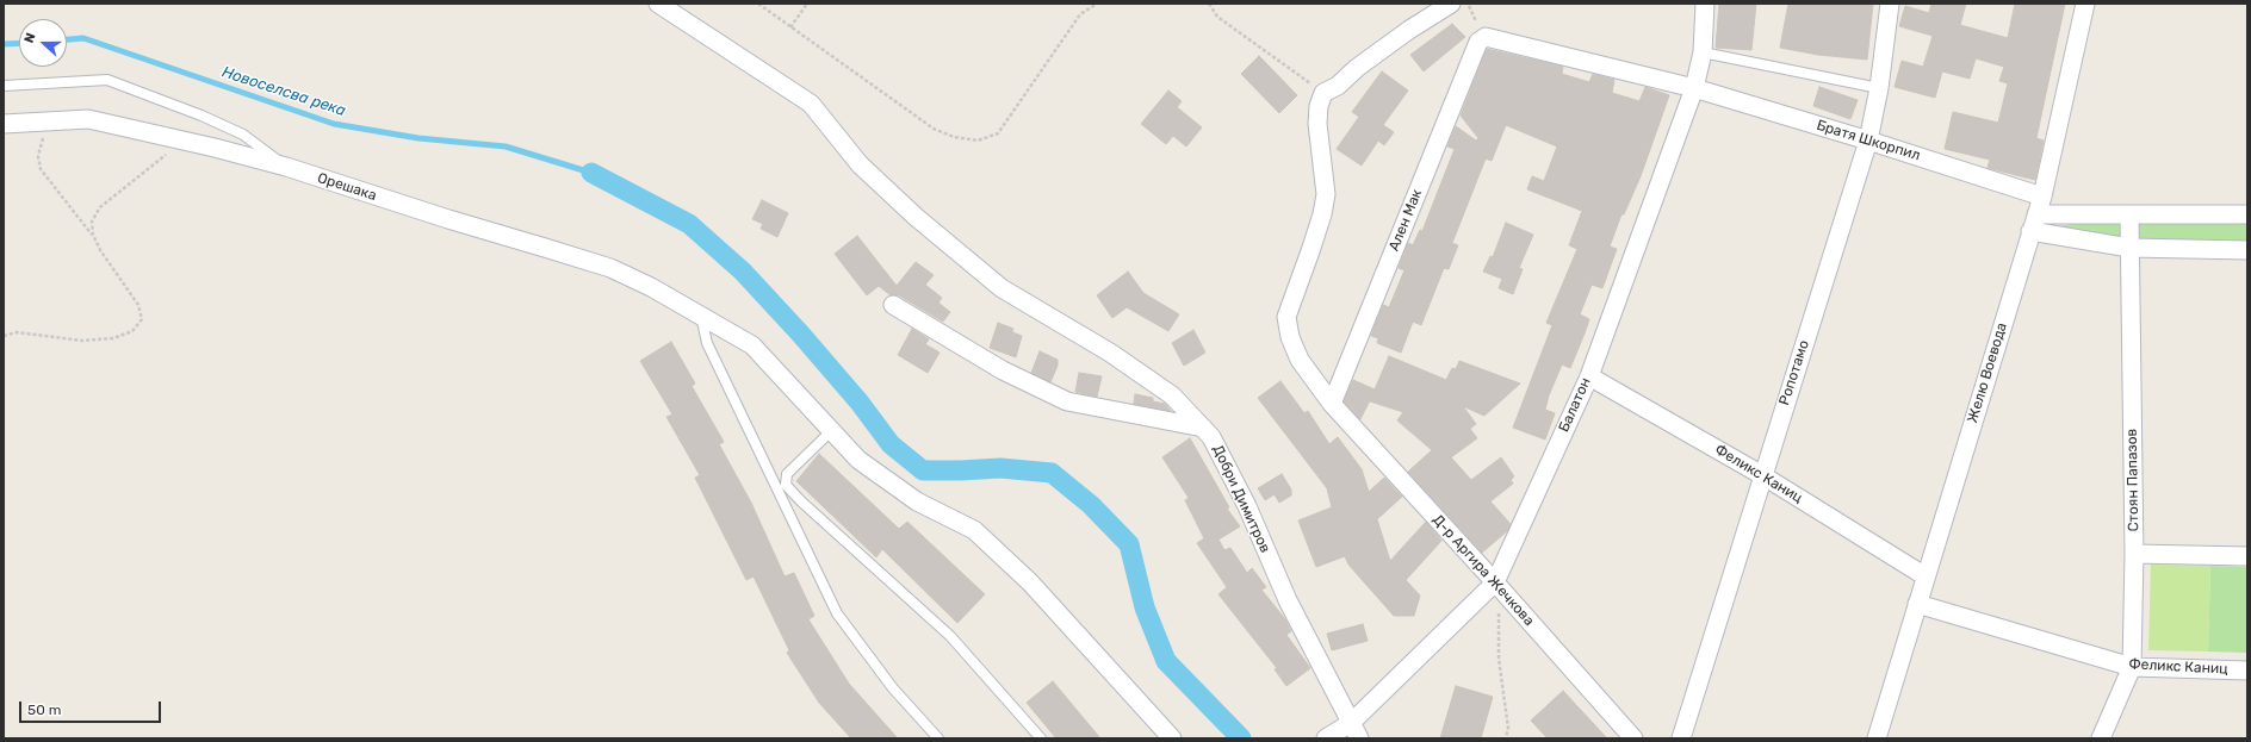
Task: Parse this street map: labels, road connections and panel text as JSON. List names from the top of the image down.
{
  "streets": {
    "street": [
      "Братя Шкорпил",
      "Орешака",
      "Ален Мак",
      "Ропотамо",
      "Желю Воевода",
      "Балатон",
      "Феликс Каниц",
      "Стоян Папазов",
      "Добри Димитров",
      "Д-р Аргира Жечкова"
    ]
  },
  "crossings": [
    ["Братя Шкорпил", "Ален Мак"],
    ["Братя Шкорпил", "Ропотамо"],
    ["Братя Шкорпил", "Желю Воевода"],
    ["Братя Шкорпил", "Балатон"],
    ["Ален Мак", "Д-р Аргира Жечкова"],
    ["Ропотамо", "Феликс Каниц"],
    ["Желю Воевода", "Феликс Каниц"],
    ["Балатон", "Феликс Каниц"],
    ["Балатон", "Добри Димитров"],
    ["Балатон", "Д-р Аргира Жечкова"],
    ["Феликс Каниц", "Стоян Папазов"]
  ],
  "water": ["Новоселсва река"],
  "scale_bar": "50 m",
  "north": "left"
}
